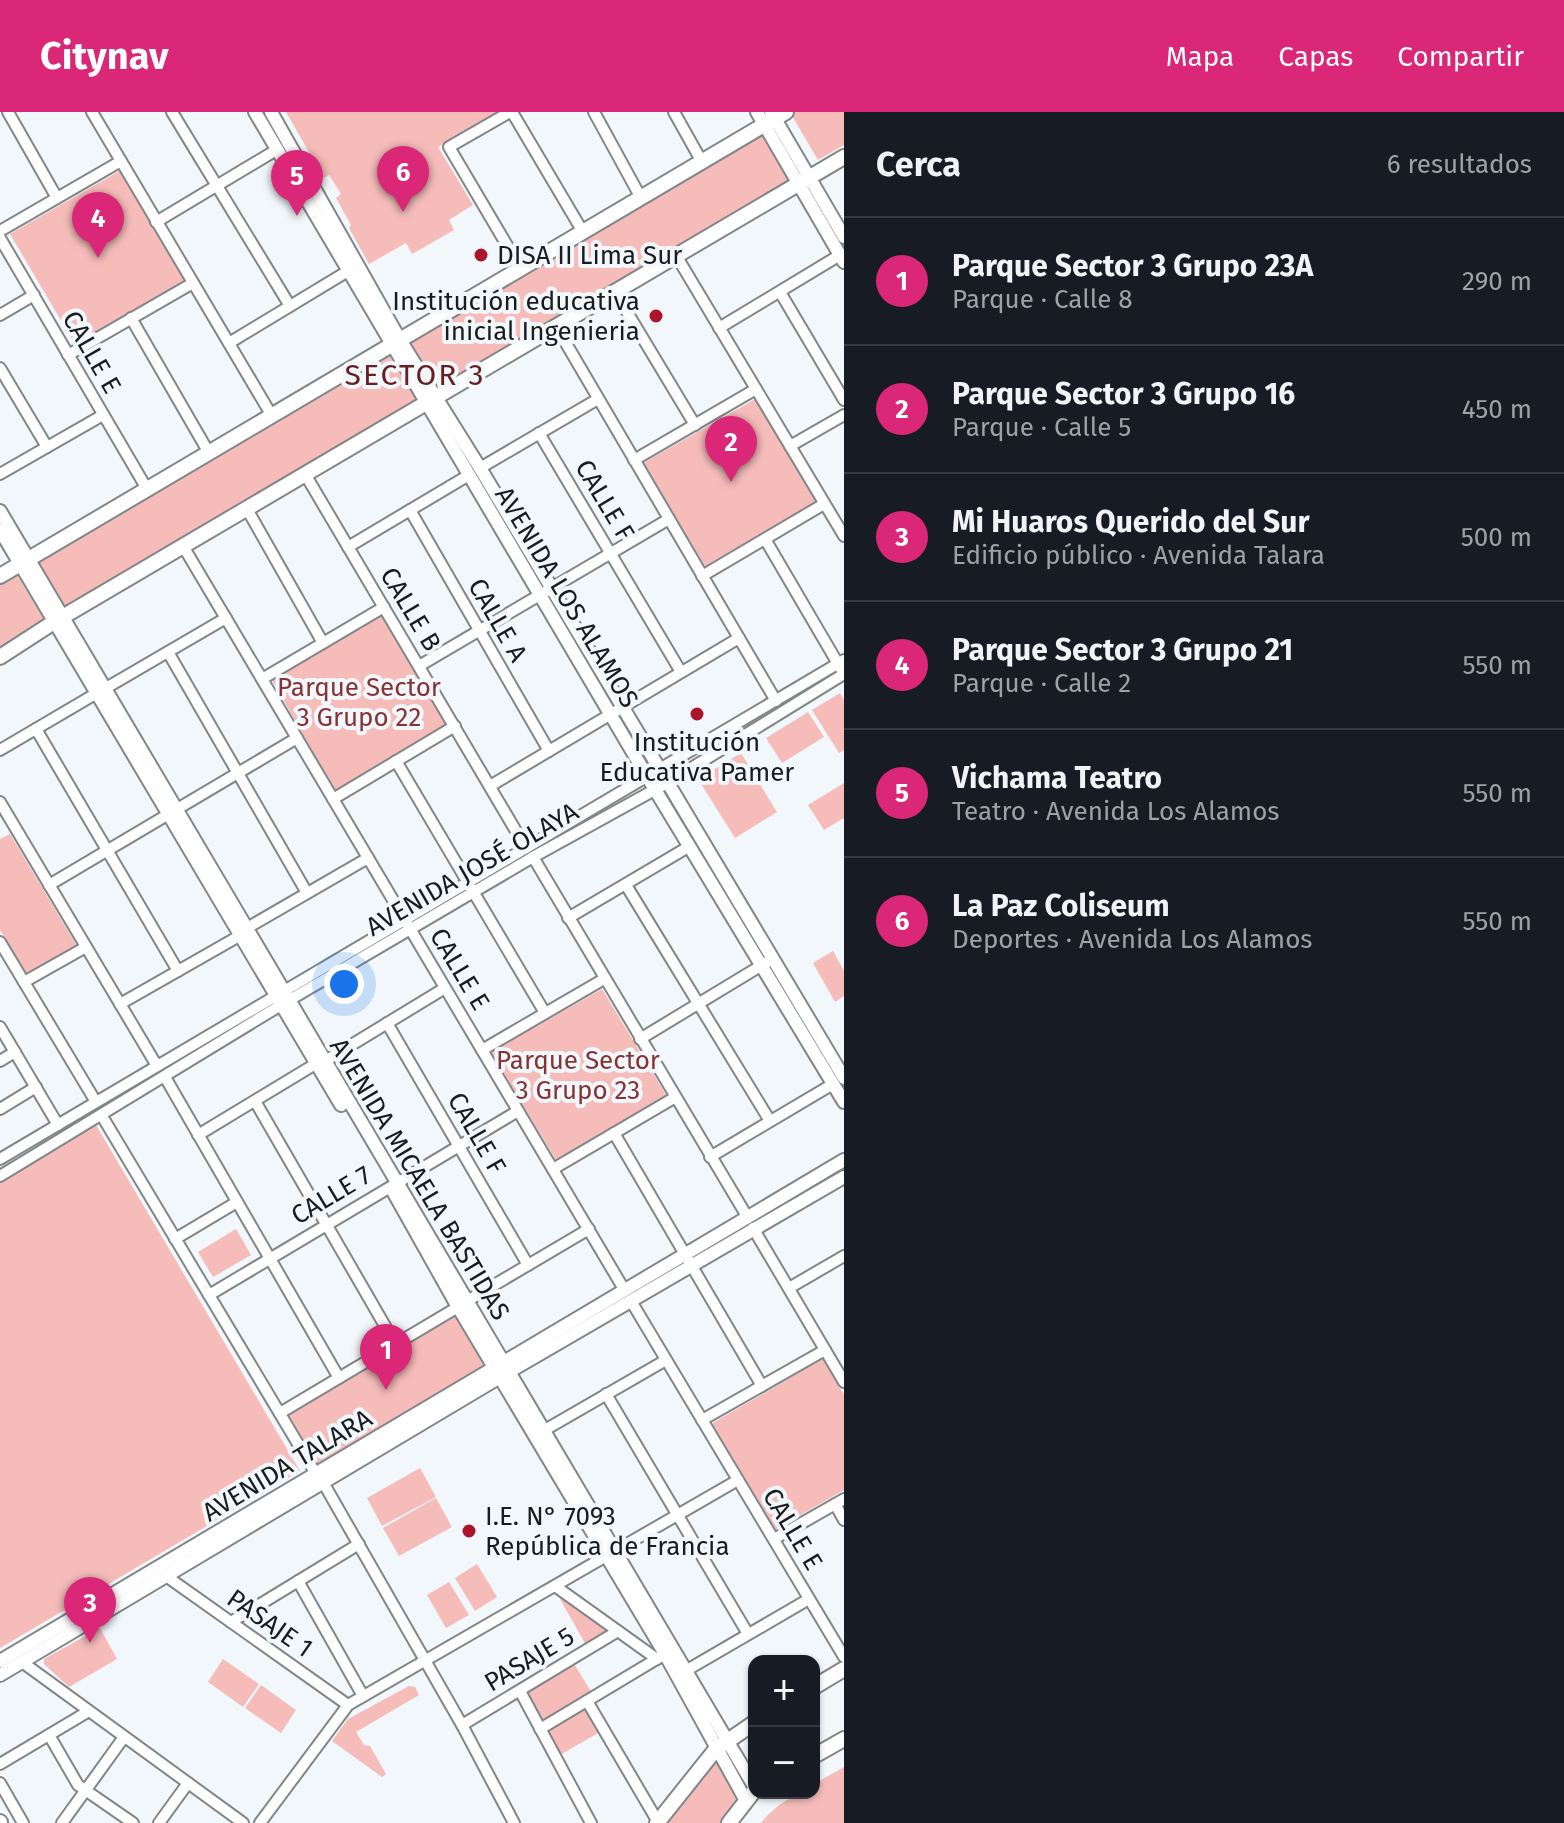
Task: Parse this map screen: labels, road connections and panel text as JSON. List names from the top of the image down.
{
  "streets": {
    "street": [
      "CALLE E",
      "CALLE F",
      "AVENIDA LOS ALAMOS",
      "CALLE B",
      "CALLE A",
      "AVENIDA JOSÉ OLAYA",
      "AVENIDA MICAELA BASTIDAS",
      "CALLE 7",
      "AVENIDA TALARA",
      "PASAJE 1",
      "PASAJE 5"
    ]
  },
  "crossings": [
    ["CALLE E", "AVENIDA JOSÉ OLAYA"],
    ["CALLE E", "CALLE 7"],
    ["CALLE E", "AVENIDA TALARA"],
    ["CALLE F", "CALLE 7"],
    ["AVENIDA LOS ALAMOS", "AVENIDA JOSÉ OLAYA"],
    ["CALLE B", "AVENIDA JOSÉ OLAYA"],
    ["CALLE B", "AVENIDA TALARA"],
    ["AVENIDA JOSÉ OLAYA", "AVENIDA MICAELA BASTIDAS"],
    ["AVENIDA MICAELA BASTIDAS", "CALLE 7"],
    ["AVENIDA MICAELA BASTIDAS", "AVENIDA TALARA"],
    ["AVENIDA TALARA", "PASAJE 1"]
  ],
  "districts": ["SECTOR 3"],
  "parks": ["Parque Sector 3 Grupo 22", "Parque Sector 3 Grupo 23"],
  "places": [
    "DISA II Lima Sur",
    "Institución educativa inicial Ingenieria",
    "Institución Educativa Pamer",
    "I.E. N° 7093 República de Francia"
  ],
  "page": {
    "header": "Citynav",
    "nav": ["Mapa", "Capas", "Compartir"],
    "heading": ["Cerca", "6 resultados"],
    "pins": [
      "6",
      "5",
      "4",
      "2",
      "1",
      "3"
    ],
    "list": [
      {
        "mark": "1",
        "name": "Parque Sector 3 Grupo 23A",
        "note": "Parque · Calle 8",
        "value": "290 m"
      },
      {
        "mark": "2",
        "name": "Parque Sector 3 Grupo 16",
        "note": "Parque · Calle 5",
        "value": "450 m"
      },
      {
        "mark": "3",
        "name": "Mi Huaros Querido del Sur",
        "note": "Edificio público · Avenida Talara",
        "value": "500 m"
      },
      {
        "mark": "4",
        "name": "Parque Sector 3 Grupo 21",
        "note": "Parque · Calle 2",
        "value": "550 m"
      },
      {
        "mark": "5",
        "name": "Vichama Teatro",
        "note": "Teatro · Avenida Los Alamos",
        "value": "550 m"
      },
      {
        "mark": "6",
        "name": "La Paz Coliseum",
        "note": "Deportes · Avenida Los Alamos",
        "value": "550 m"
      }
    ],
    "map_buttons": ["+", "−"]
  }
}
